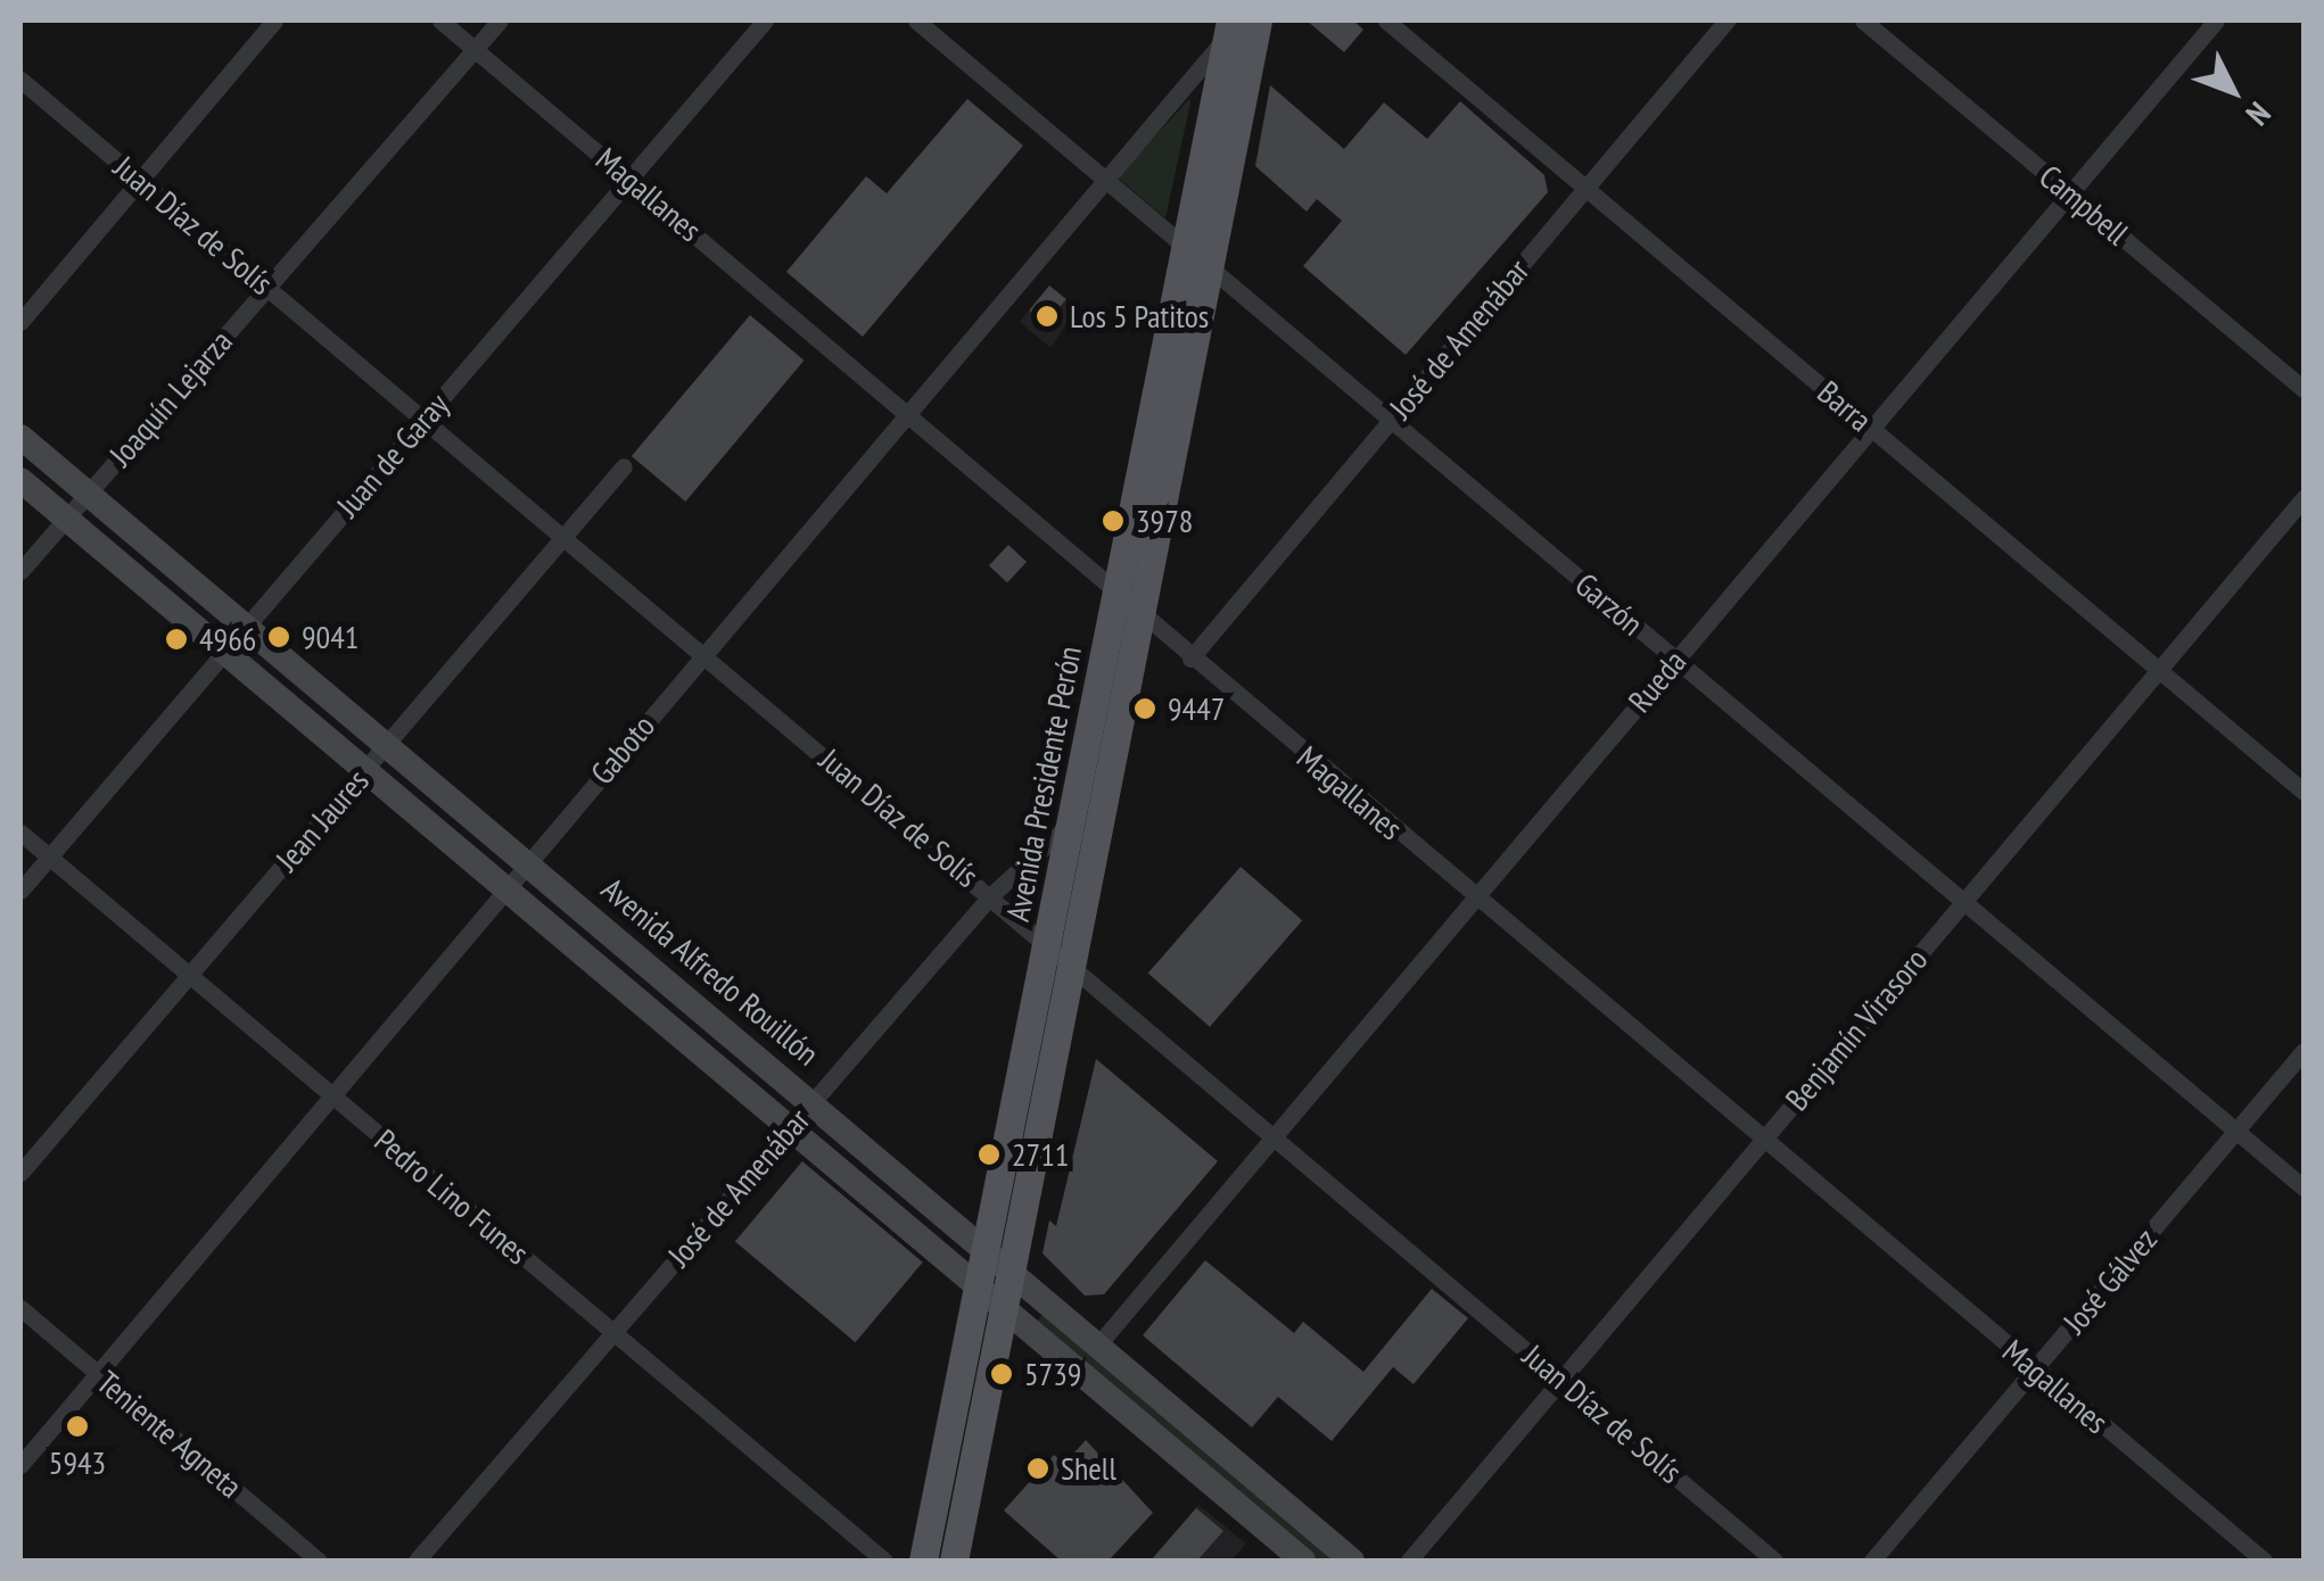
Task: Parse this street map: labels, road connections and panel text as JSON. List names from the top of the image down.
{
  "streets": {
    "main road": ["Avenida Presidente Perón"],
    "street": [
      "Magallanes",
      "Campbell",
      "Juan Díaz de Solís",
      "José de Amenábar",
      "Joaquín Lejarza",
      "Barra",
      "Juan de Garay",
      "Garzón",
      "Rueda",
      "Gaboto",
      "Jean Jaures",
      "Avenida Alfredo Rouillón",
      "Benjamín Virasoro",
      "Pedro Lino Funes",
      "José Gálvez",
      "Teniente Agneta"
    ]
  },
  "crossings": [
    ["Magallanes", "José de Amenábar"],
    ["Magallanes", "Joaquín Lejarza"],
    ["Magallanes", "Juan de Garay"],
    ["Magallanes", "Rueda"],
    ["Magallanes", "Gaboto"],
    ["Magallanes", "Avenida Presidente Perón"],
    ["Magallanes", "Benjamín Virasoro"],
    ["Magallanes", "José Gálvez"],
    ["Campbell", "Rueda"],
    ["Juan Díaz de Solís", "José de Amenábar"],
    ["Juan Díaz de Solís", "Joaquín Lejarza"],
    ["Juan Díaz de Solís", "Juan de Garay"],
    ["Juan Díaz de Solís", "Rueda"],
    ["Juan Díaz de Solís", "Gaboto"],
    ["Juan Díaz de Solís", "Avenida Presidente Perón"],
    ["Juan Díaz de Solís", "Jean Jaures"],
    ["Juan Díaz de Solís", "Benjamín Virasoro"],
    ["José de Amenábar", "Barra"],
    ["José de Amenábar", "Garzón"],
    ["José de Amenábar", "Avenida Presidente Perón"],
    ["José de Amenábar", "Avenida Alfredo Rouillón"],
    ["José de Amenábar", "Pedro Lino Funes"],
    ["Joaquín Lejarza", "Avenida Alfredo Rouillón"],
    ["Barra", "Rueda"],
    ["Barra", "Benjamín Virasoro"],
    ["Juan de Garay", "Avenida Alfredo Rouillón"],
    ["Juan de Garay", "Pedro Lino Funes"],
    ["Garzón", "Rueda"],
    ["Garzón", "Gaboto"],
    ["Garzón", "Avenida Presidente Perón"],
    ["Garzón", "Benjamín Virasoro"],
    ["Garzón", "José Gálvez"],
    ["Rueda", "Avenida Alfredo Rouillón"],
    ["Gaboto", "Avenida Presidente Perón"],
    ["Gaboto", "Avenida Alfredo Rouillón"],
    ["Gaboto", "Pedro Lino Funes"],
    ["Gaboto", "Teniente Agneta"],
    ["Avenida Presidente Perón", "Avenida Alfredo Rouillón"],
    ["Jean Jaures", "Avenida Alfredo Rouillón"],
    ["Jean Jaures", "Pedro Lino Funes"]
  ],
  "places": [
    "Los 5 Patitos",
    "3978",
    "9041",
    "4966",
    "9447",
    "2711",
    "5739",
    "5943",
    "Shell"
  ],
  "north": "bottom right"
}
